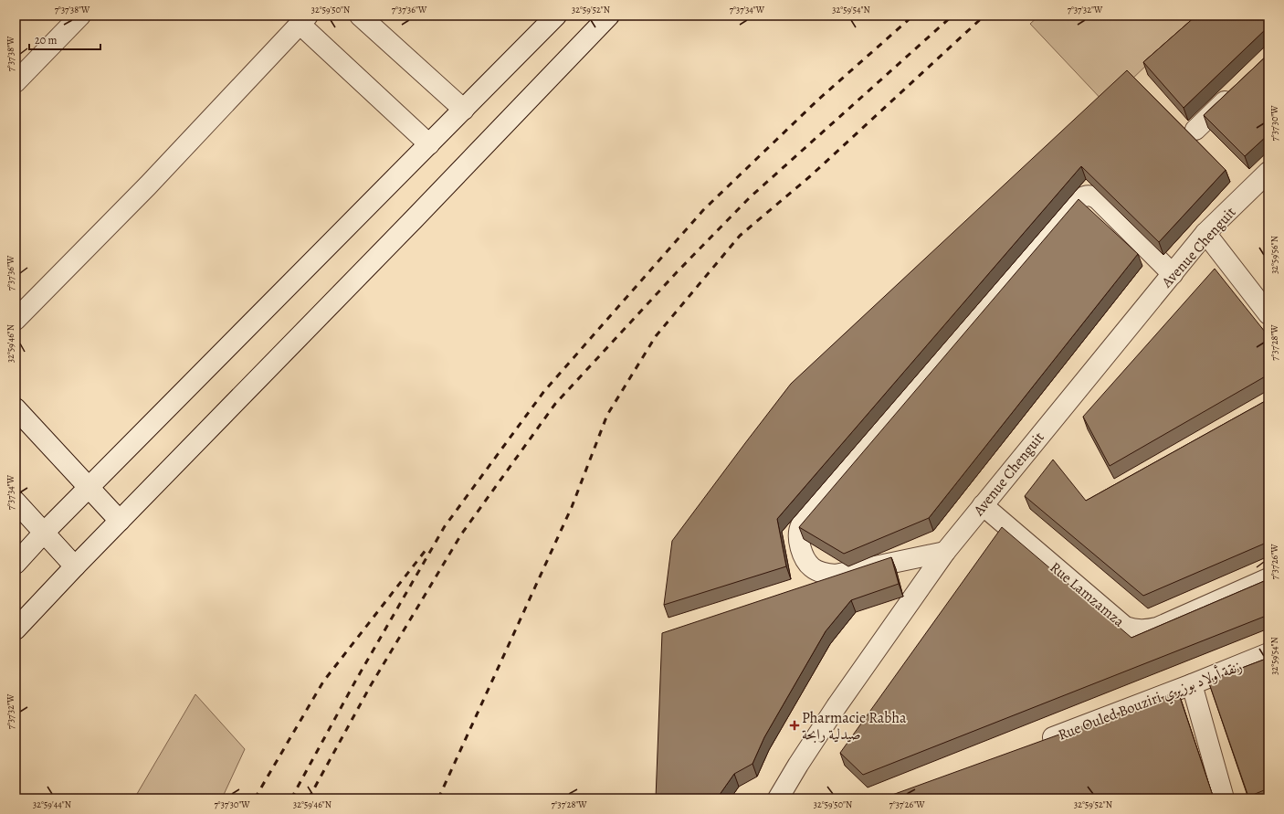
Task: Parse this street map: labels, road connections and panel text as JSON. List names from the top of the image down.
{
  "streets": {
    "street": ["Avenue Chenguit", "Rue Lamzamza", "Rue Ouled Bouziri زنقة أولاد بوزيري"]
  },
  "crossings": [
    ["Avenue Chenguit", "Rue Lamzamza"]
  ],
  "places": {
    "health": ["Pharmacie Rabha صيدلية رابحة"]
  },
  "scale_bar": "20 m",
  "coordinates": [
    "7°37'38\"W",
    "32°59'50\"N",
    "7°37'36\"W",
    "32°59'52\"N",
    "7°37'34\"W",
    "32°59'54\"N",
    "7°37'32\"W",
    "7°37'30\"W",
    "32°59'56\"N",
    "7°37'28\"W",
    "32°59'46\"N",
    "7°37'26\"W",
    "32°59'44\"N"
  ]
}
